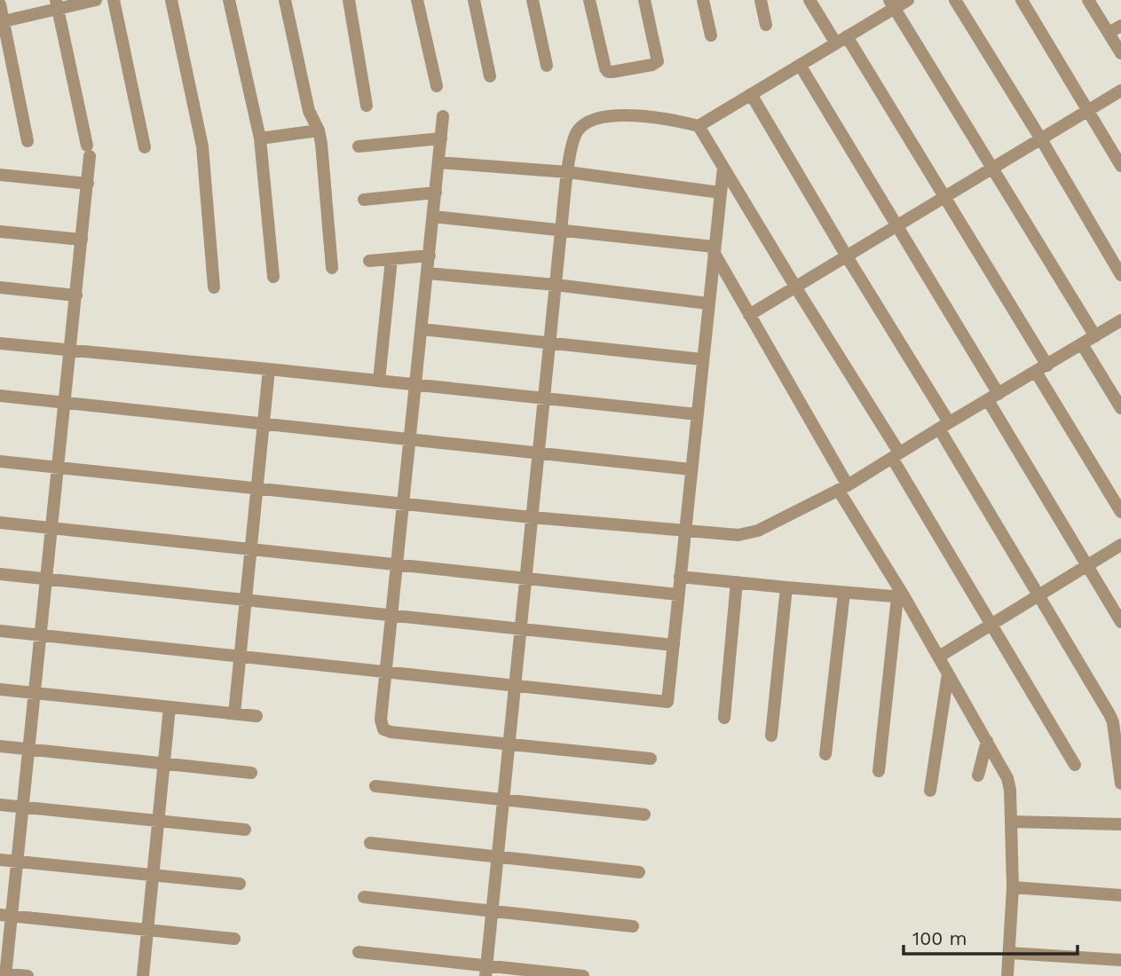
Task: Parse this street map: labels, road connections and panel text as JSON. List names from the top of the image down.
{
  "scale_bar": "100 m"
}
